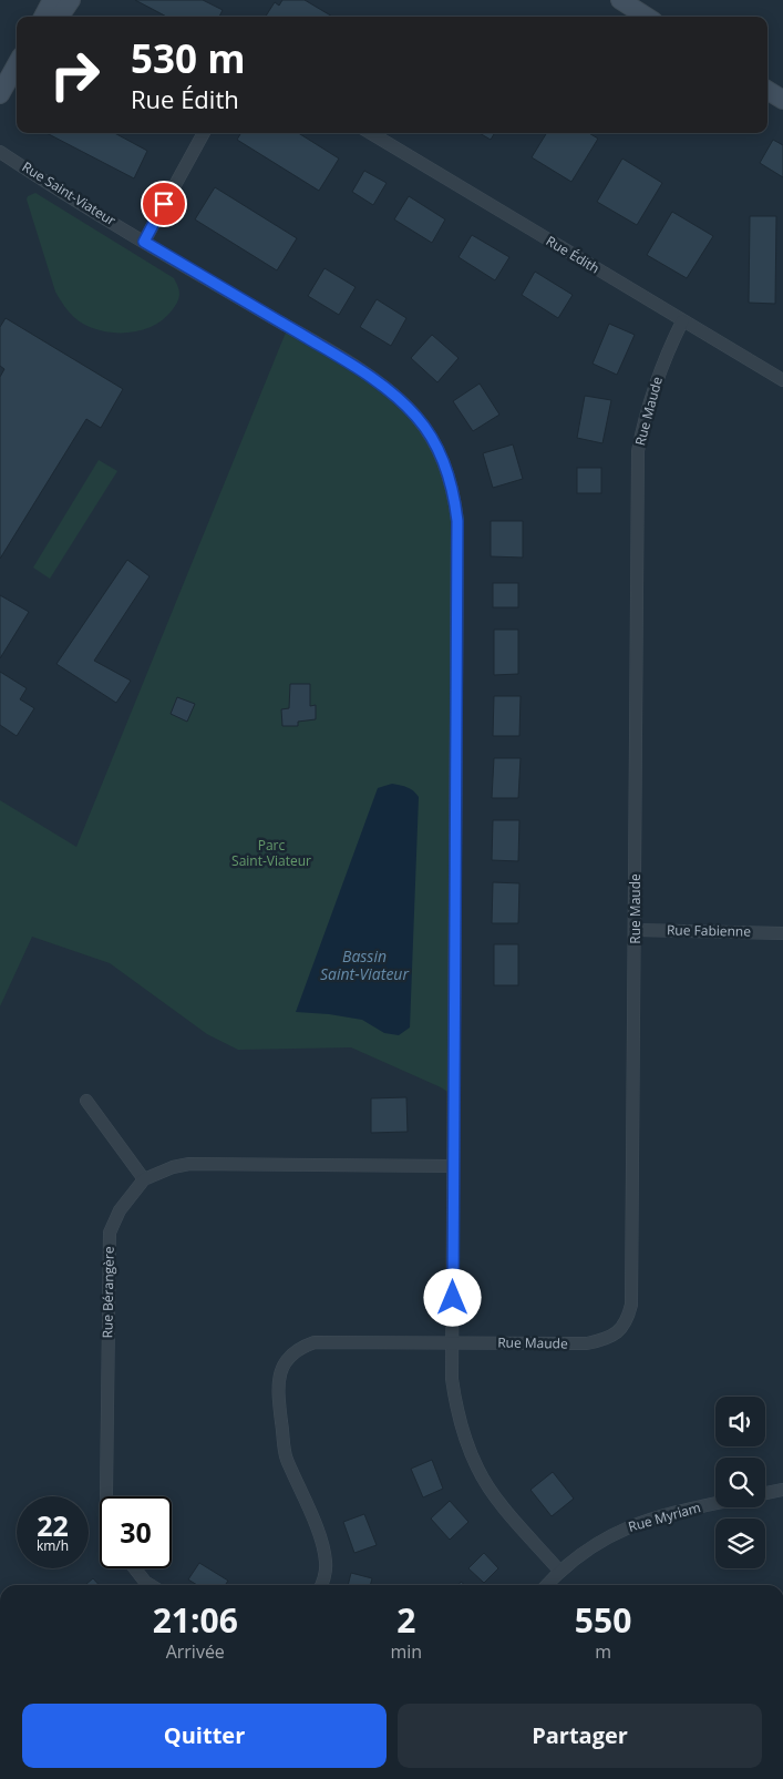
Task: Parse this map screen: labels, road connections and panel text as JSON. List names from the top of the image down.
{
  "streets": {
    "street": [
      "Rue Saint-Viateur",
      "Rue Édith",
      "Rue Maude",
      "Rue Fabienne",
      "Rue Bérangère",
      "Rue Myriam"
    ]
  },
  "crossings": [
    ["Rue Saint-Viateur", "Rue Maude"],
    ["Rue Saint-Viateur", "Rue Bérangère"],
    ["Rue Saint-Viateur", "Rue Myriam"],
    ["Rue Édith", "Rue Maude"],
    ["Rue Maude", "Rue Fabienne"]
  ],
  "water": ["Bassin Saint-Viateur"],
  "parks": ["Parc Saint-Viateur"],
  "page": {
    "turn": ["530 m", "Rue Édith"],
    "speed": "22 km/h",
    "limit": "30",
    "eta": [
      "21:06",
      "Arrivée",
      "2",
      "min",
      "550",
      "m"
    ],
    "buttons": ["Quitter", "Partager"]
  }
}
